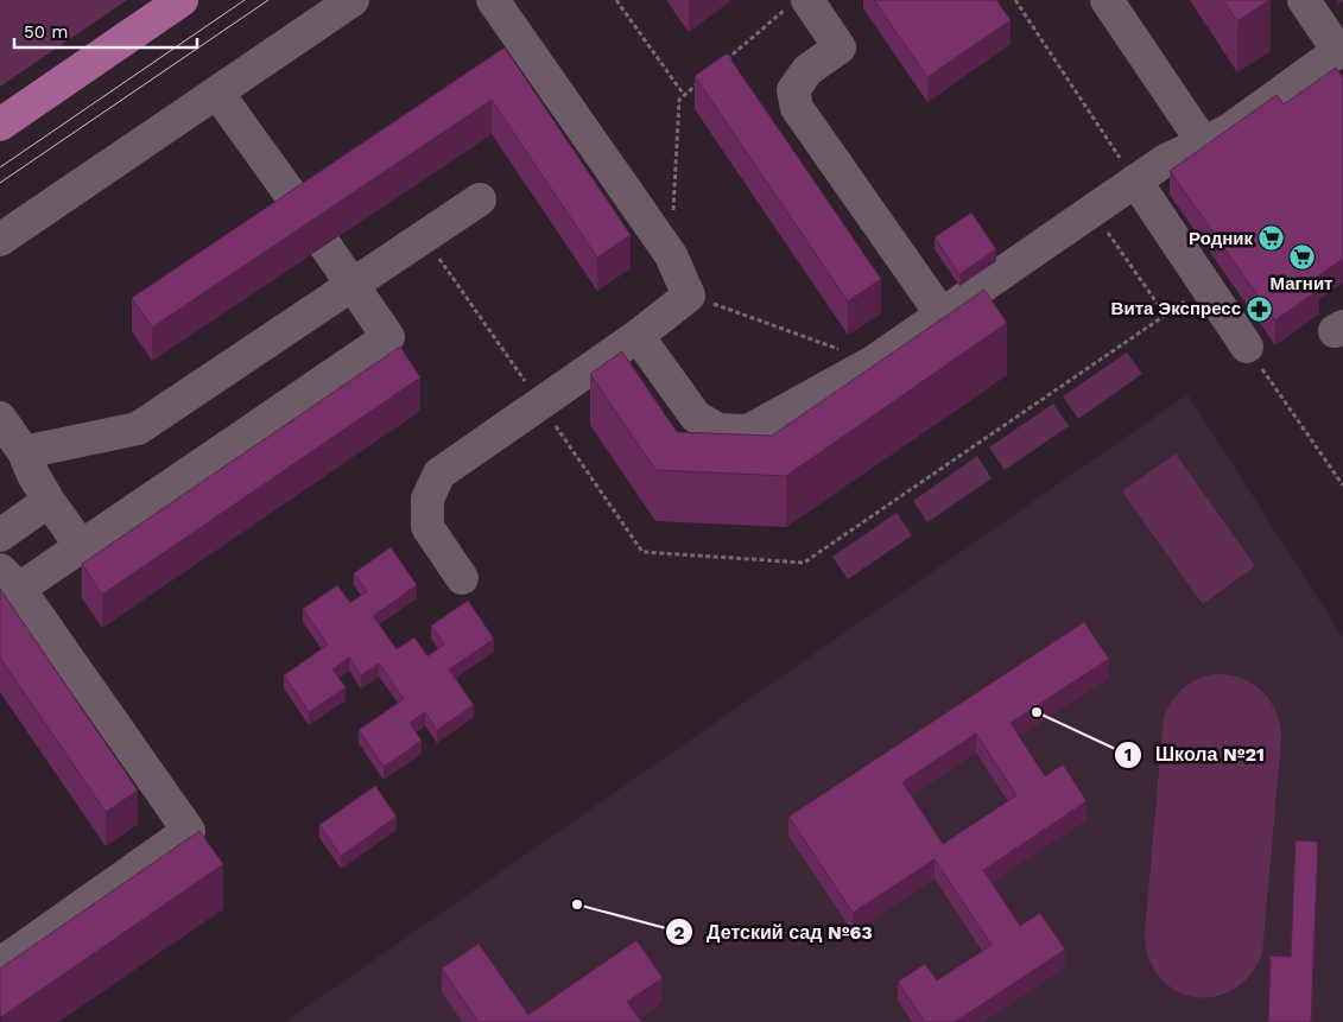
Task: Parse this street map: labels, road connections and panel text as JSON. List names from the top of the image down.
{
  "places": {
    "supermarket": ["Родник", "Магнит"],
    "pharmacy": ["Вита Экспресс"],
    "other": ["Школа №21", "Детский сад №63"]
  },
  "scale_bar": "50 m"
}
